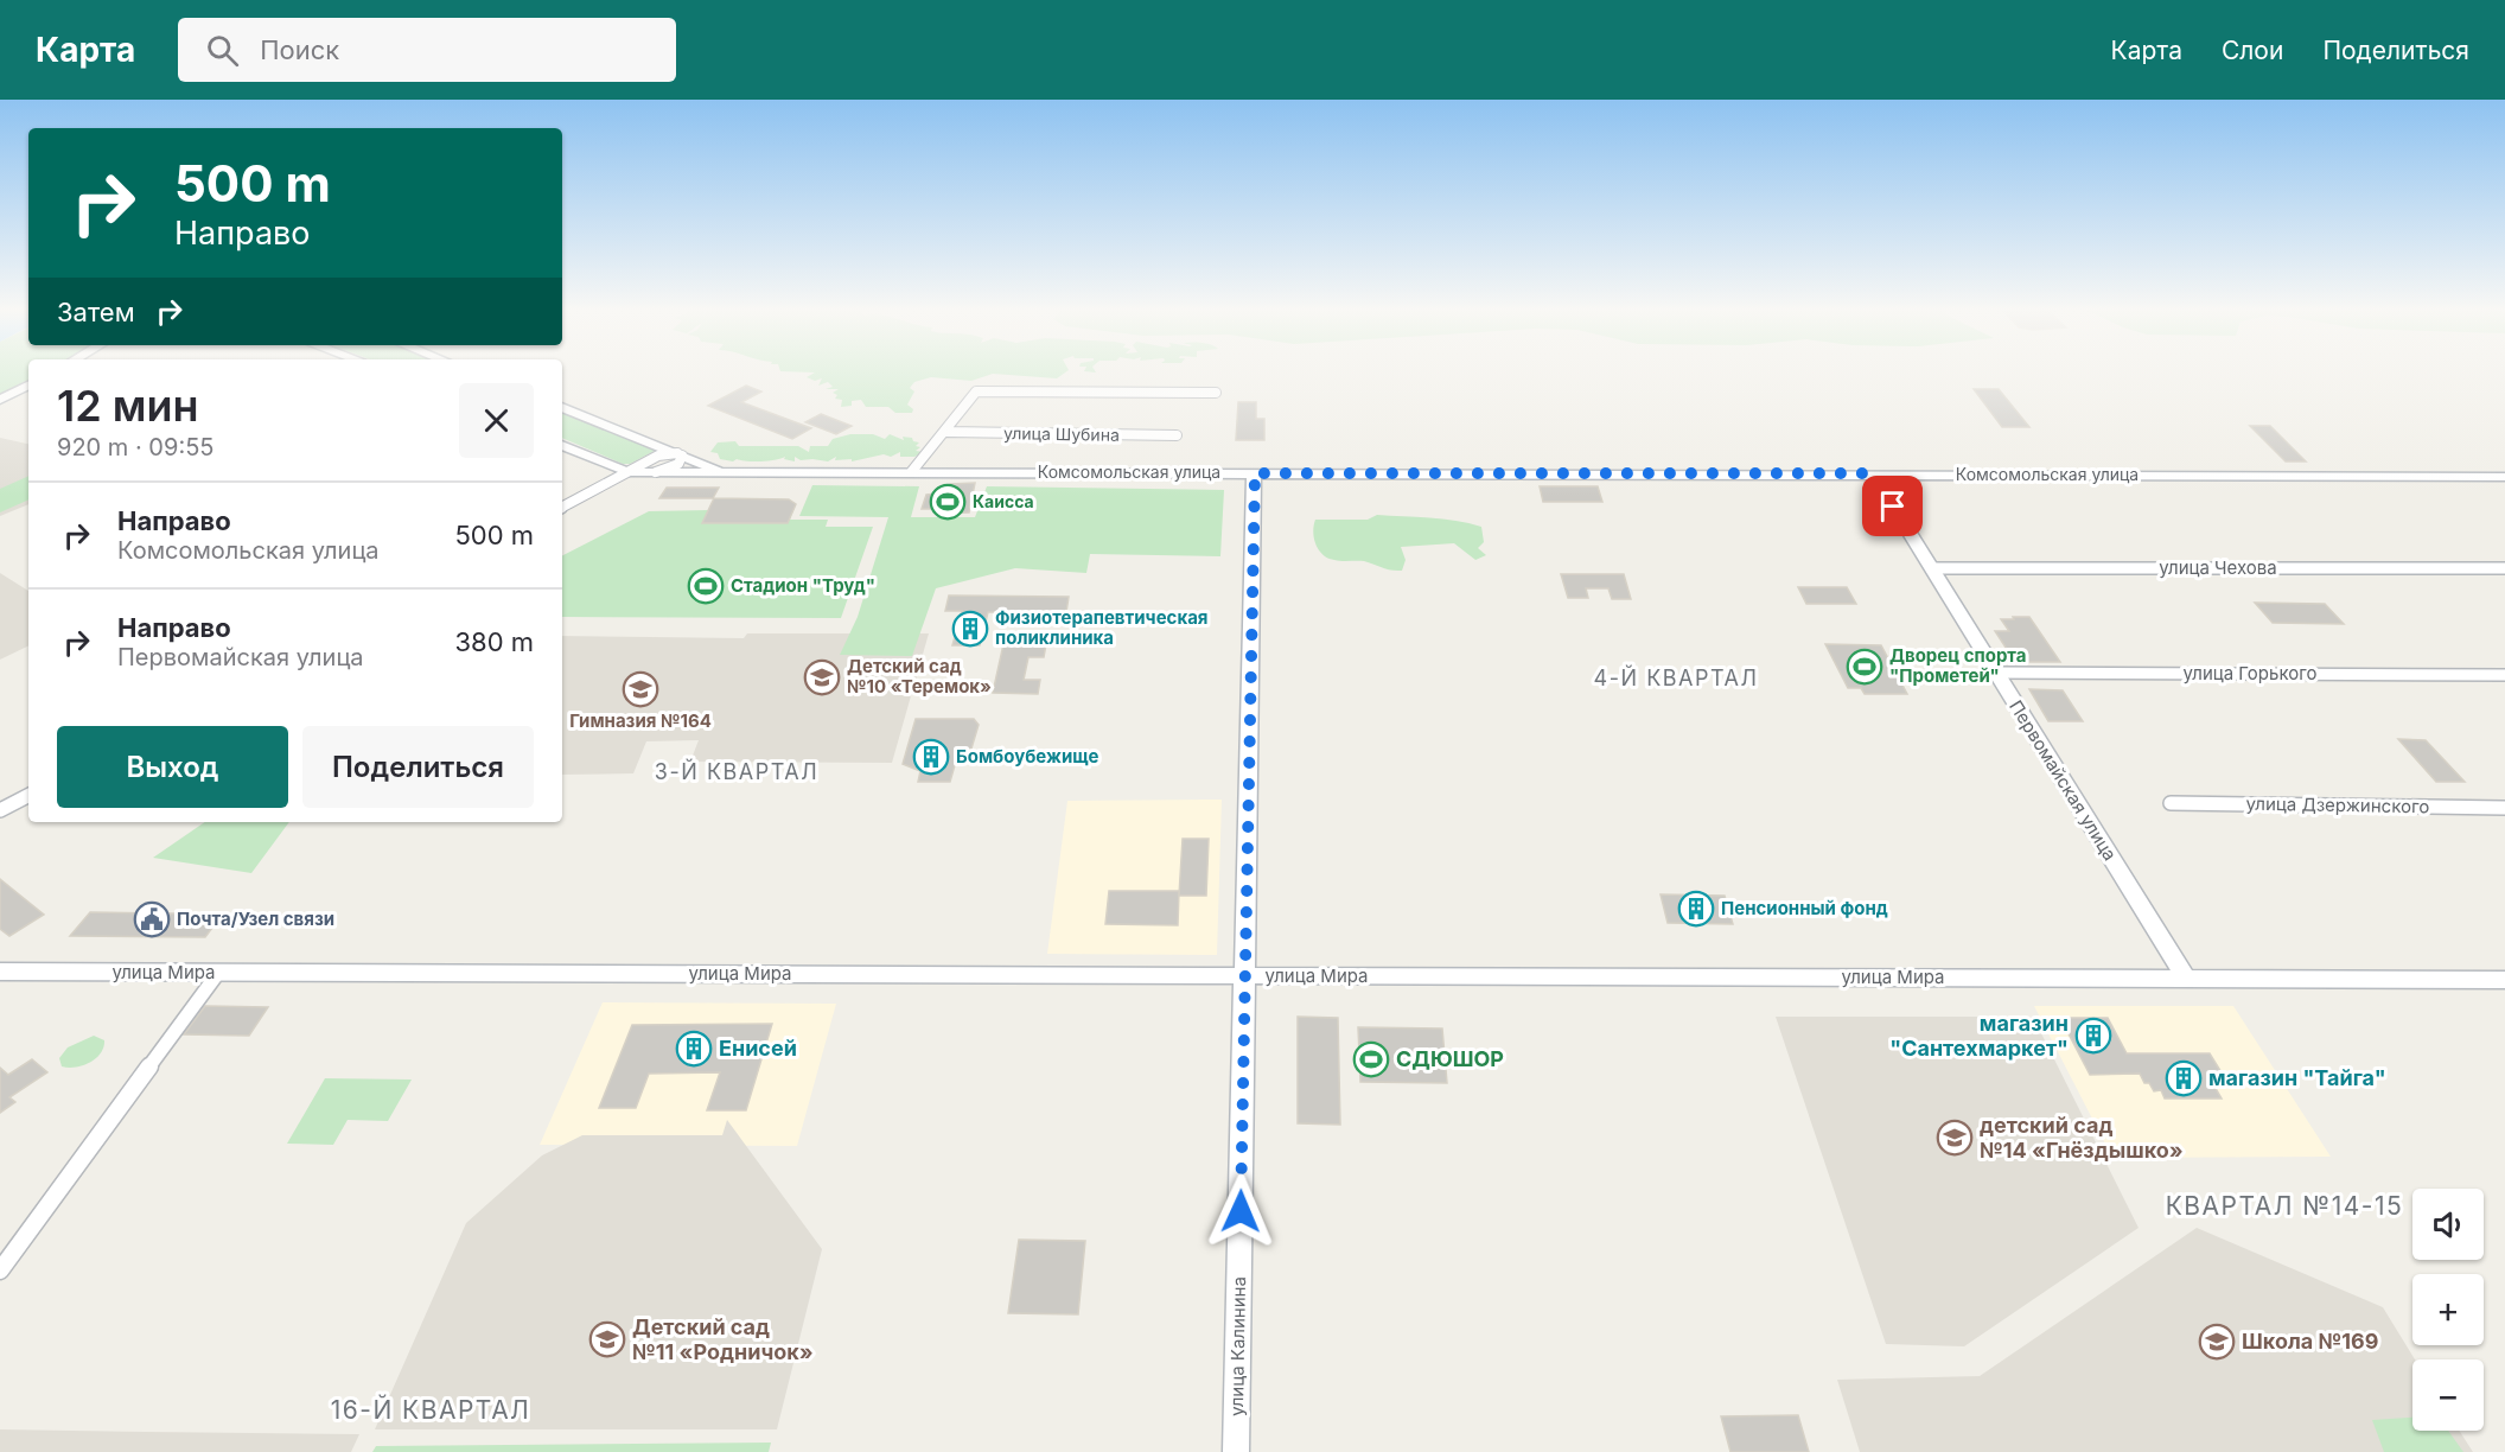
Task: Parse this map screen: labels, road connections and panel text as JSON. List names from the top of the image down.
{
  "streets": {
    "street": [
      "улица Шубина",
      "Комсомольская улица",
      "улица Чехова",
      "улица Горького",
      "Первомайская улица",
      "улица Дзержинского",
      "улица Мира",
      "улица Калинина"
    ]
  },
  "crossings": [
    ["Комсомольская улица", "Первомайская улица"],
    ["Комсомольская улица", "улица Калинина"],
    ["улица Чехова", "Первомайская улица"],
    ["улица Горького", "Первомайская улица"],
    ["Первомайская улица", "улица Мира"],
    ["улица Мира", "улица Калинина"]
  ],
  "districts": [
    "4-Й КВАРТАЛ",
    "3-Й КВАРТАЛ",
    "КВАРТАЛ №14-15",
    "16-Й КВАРТАЛ"
  ],
  "places": {
    "sports": [
      "Каисса",
      "Стадион \"Труд\"",
      "Дворец спорта \"Прометей\"",
      "СДЮШОР"
    ],
    "building": [
      "Физиотерапевтическая поликлиника",
      "Бомбоубежище",
      "Пенсионный фонд",
      "магазин \"Сантехмаркет\"",
      "Енисей",
      "магазин \"Тайга\""
    ],
    "school or university": [
      "Детский сад №10 «Теремок»",
      "Гимназия №164",
      "детский сад №14 «Гнёздышко»",
      "Детский сад №11 «Родничок»",
      "Школа №169"
    ],
    "public building": ["Почта/Узел связи"]
  },
  "page": {
    "header": "Карта",
    "search": "Поиск",
    "nav": ["Карта", "Слои", "Поделиться"],
    "turn": ["500 m", "Направо"],
    "then": "Затем",
    "heading": ["12 мин", "920 m · 09:55"],
    "list": [
      {
        "name": "Направо",
        "note": "Комсомольская улица",
        "value": "500 m"
      },
      {
        "name": "Направо",
        "note": "Первомайская улица",
        "value": "380 m"
      }
    ],
    "buttons": ["Выход", "Поделиться"],
    "map_buttons": ["+", "−"]
  }
}
